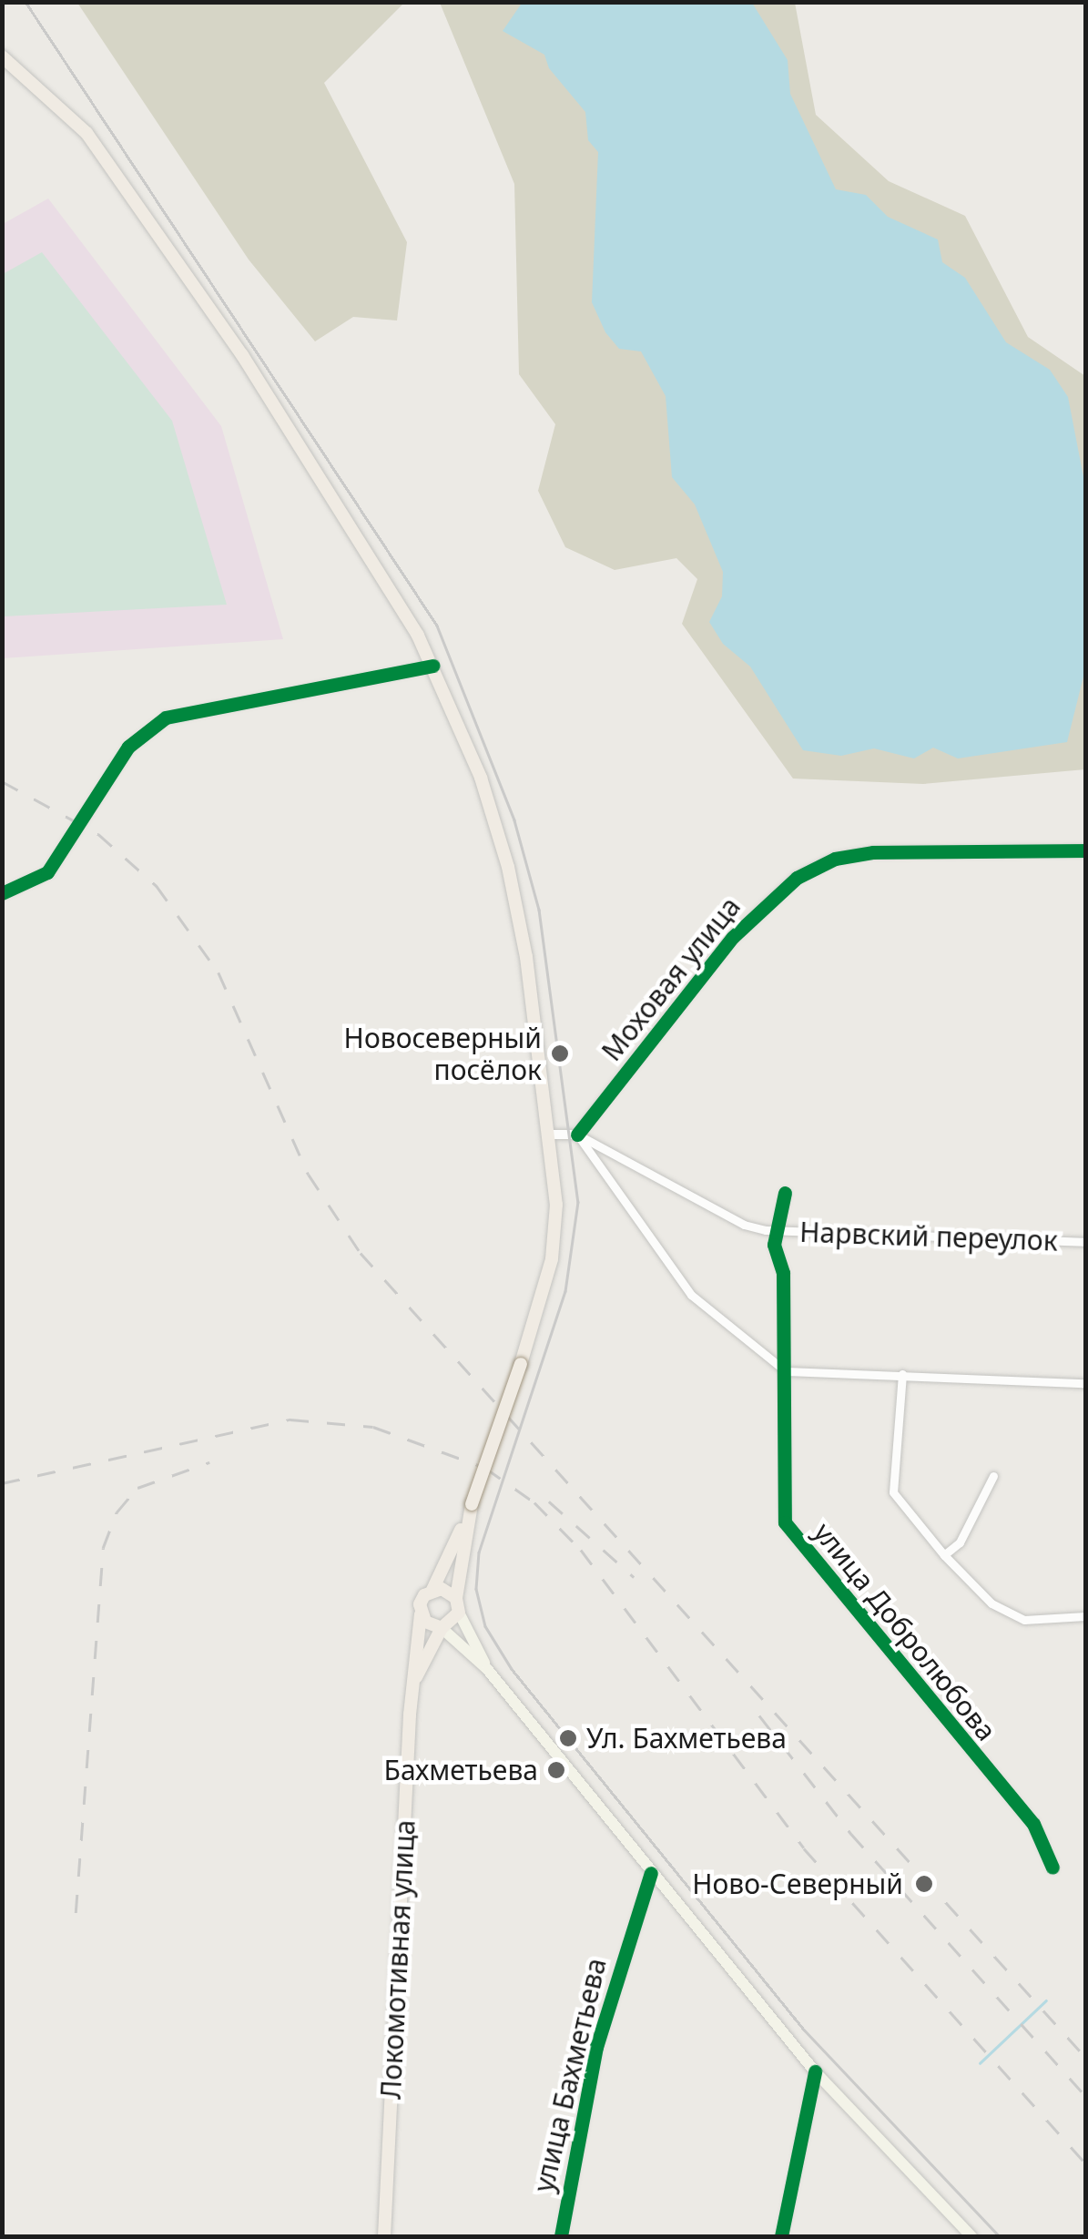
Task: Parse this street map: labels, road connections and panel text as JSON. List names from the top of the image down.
{
  "streets": {
    "main road": ["Локомотивная улица"],
    "street": [
      "Моховая улица",
      "Нарвский переулок",
      "улица Добролюбова",
      "улица Бахметьева"
    ]
  },
  "crossings": [
    ["Моховая улица", "Нарвский переулок"],
    ["Нарвский переулок", "улица Добролюбова"]
  ],
  "places": [
    "Новосеверный посёлок",
    "Ул. Бахметьева",
    "Бахметьева",
    "Ново-Северный"
  ]
}
